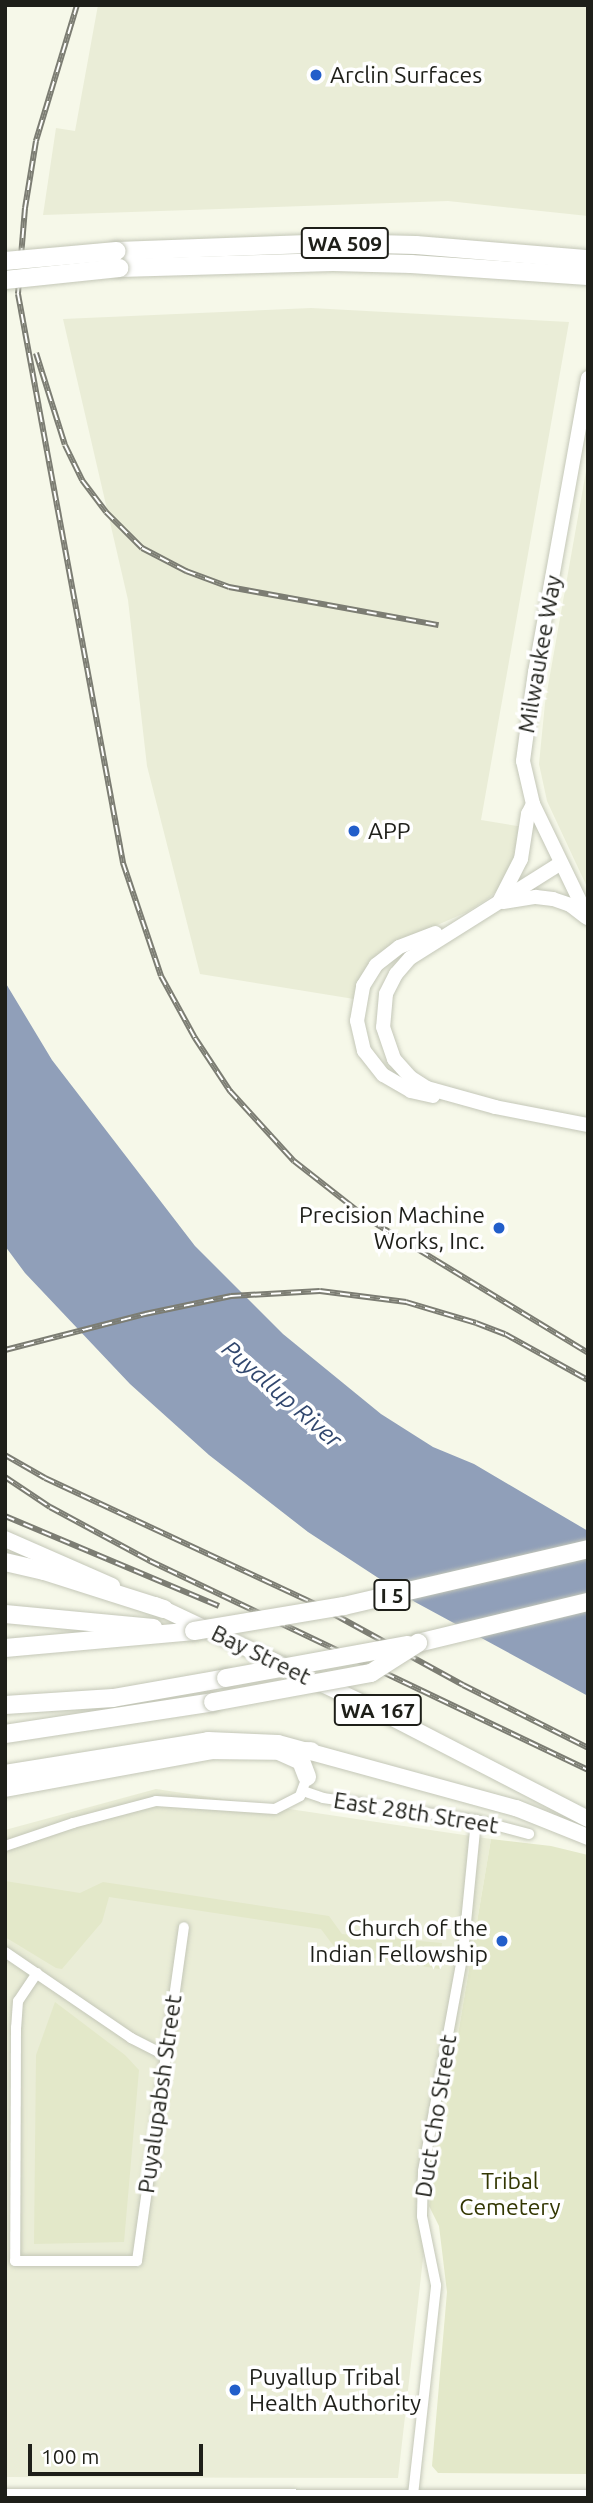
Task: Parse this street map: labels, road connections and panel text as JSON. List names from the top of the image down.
{
  "streets": {
    "highway": ["WA 509", "I 5"],
    "main road": ["Bay Street", "WA 167"],
    "street": [
      "Milwaukee Way",
      "East 28th Street",
      "Puyalupabsh Street",
      "Duct Cho Street"
    ]
  },
  "crossings": [
    ["East 28th Street", "Duct Cho Street"]
  ],
  "water": ["Puyallup River"],
  "parks": ["Tribal Cemetery"],
  "places": [
    "Arclin Surfaces",
    "APP",
    "Precision Machine Works, Inc.",
    "Church of the Indian Fellowship",
    "Puyallup Tribal Health Authority"
  ],
  "scale_bar": "100 m"
}
